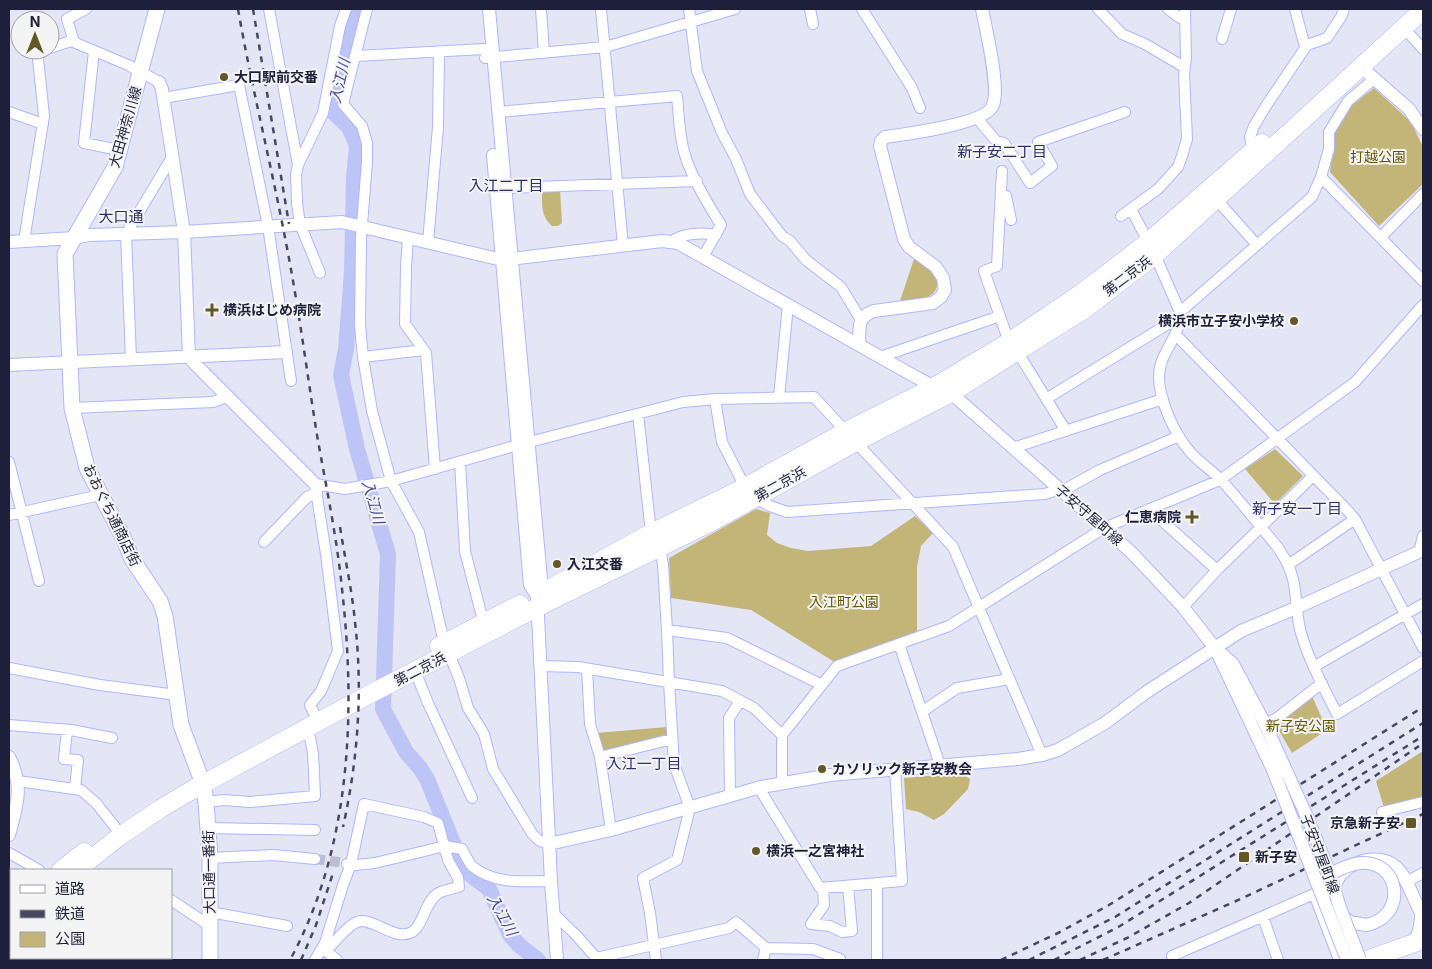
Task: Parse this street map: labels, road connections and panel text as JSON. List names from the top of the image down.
{
  "streets": {
    "highway": ["第二京浜"],
    "main road": ["大田神奈川線", "おおぐち通商店街", "大口通一番街"],
    "street": ["子安守屋町線"]
  },
  "crossings": [
    ["大田神奈川線", "おおぐち通商店街"],
    ["第二京浜", "おおぐち通商店街"],
    ["第二京浜", "子安守屋町線"],
    ["第二京浜", "大口通一番街"],
    ["おおぐち通商店街", "大口通一番街"]
  ],
  "districts": [
    "新子安二丁目",
    "入江二丁目",
    "大口通",
    "新子安一丁目",
    "入江一丁目"
  ],
  "water": ["入江川"],
  "parks": ["打越公園", "入江町公園", "新子安公園"],
  "places": {
    "other": [
      "大口駅前交番",
      "横浜市立子安小学校",
      "入江交番",
      "カソリック新子安教会",
      "横浜一之宮神社"
    ],
    "health": ["横浜はじめ病院", "仁恵病院"],
    "transit": ["京急新子安", "新子安"]
  },
  "legend": ["道路", "鉄道", "公園"],
  "north": "top"
}
